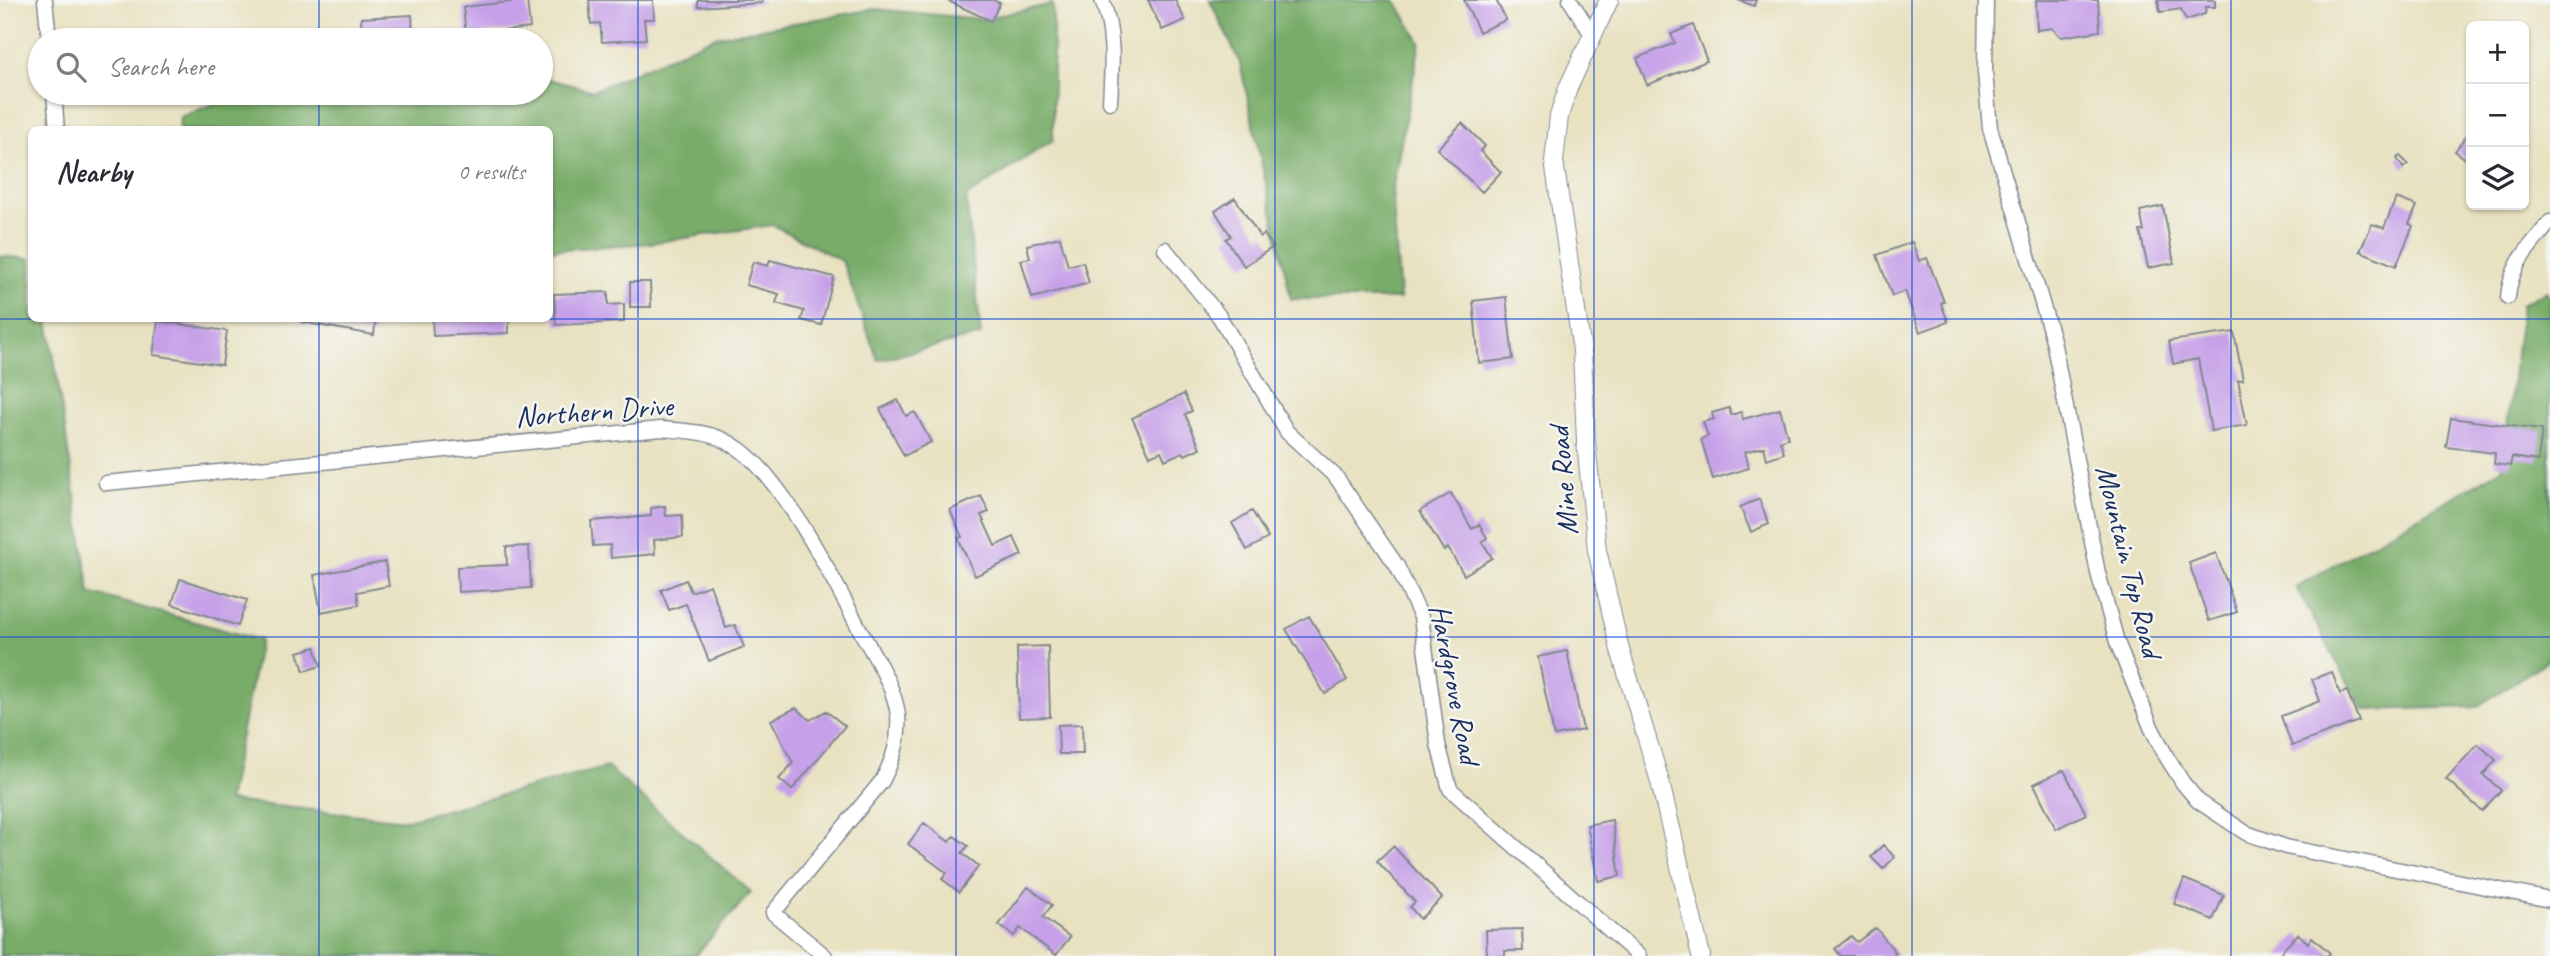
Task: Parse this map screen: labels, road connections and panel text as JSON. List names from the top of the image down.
{
  "streets": {
    "street": [
      "Northern Drive",
      "Mine Road",
      "Mountain Top Road",
      "Hardgrove Road"
    ]
  },
  "page": {
    "map_buttons": ["+", "−"],
    "search": "Search here",
    "heading": ["Nearby", "0 results"]
  }
}
